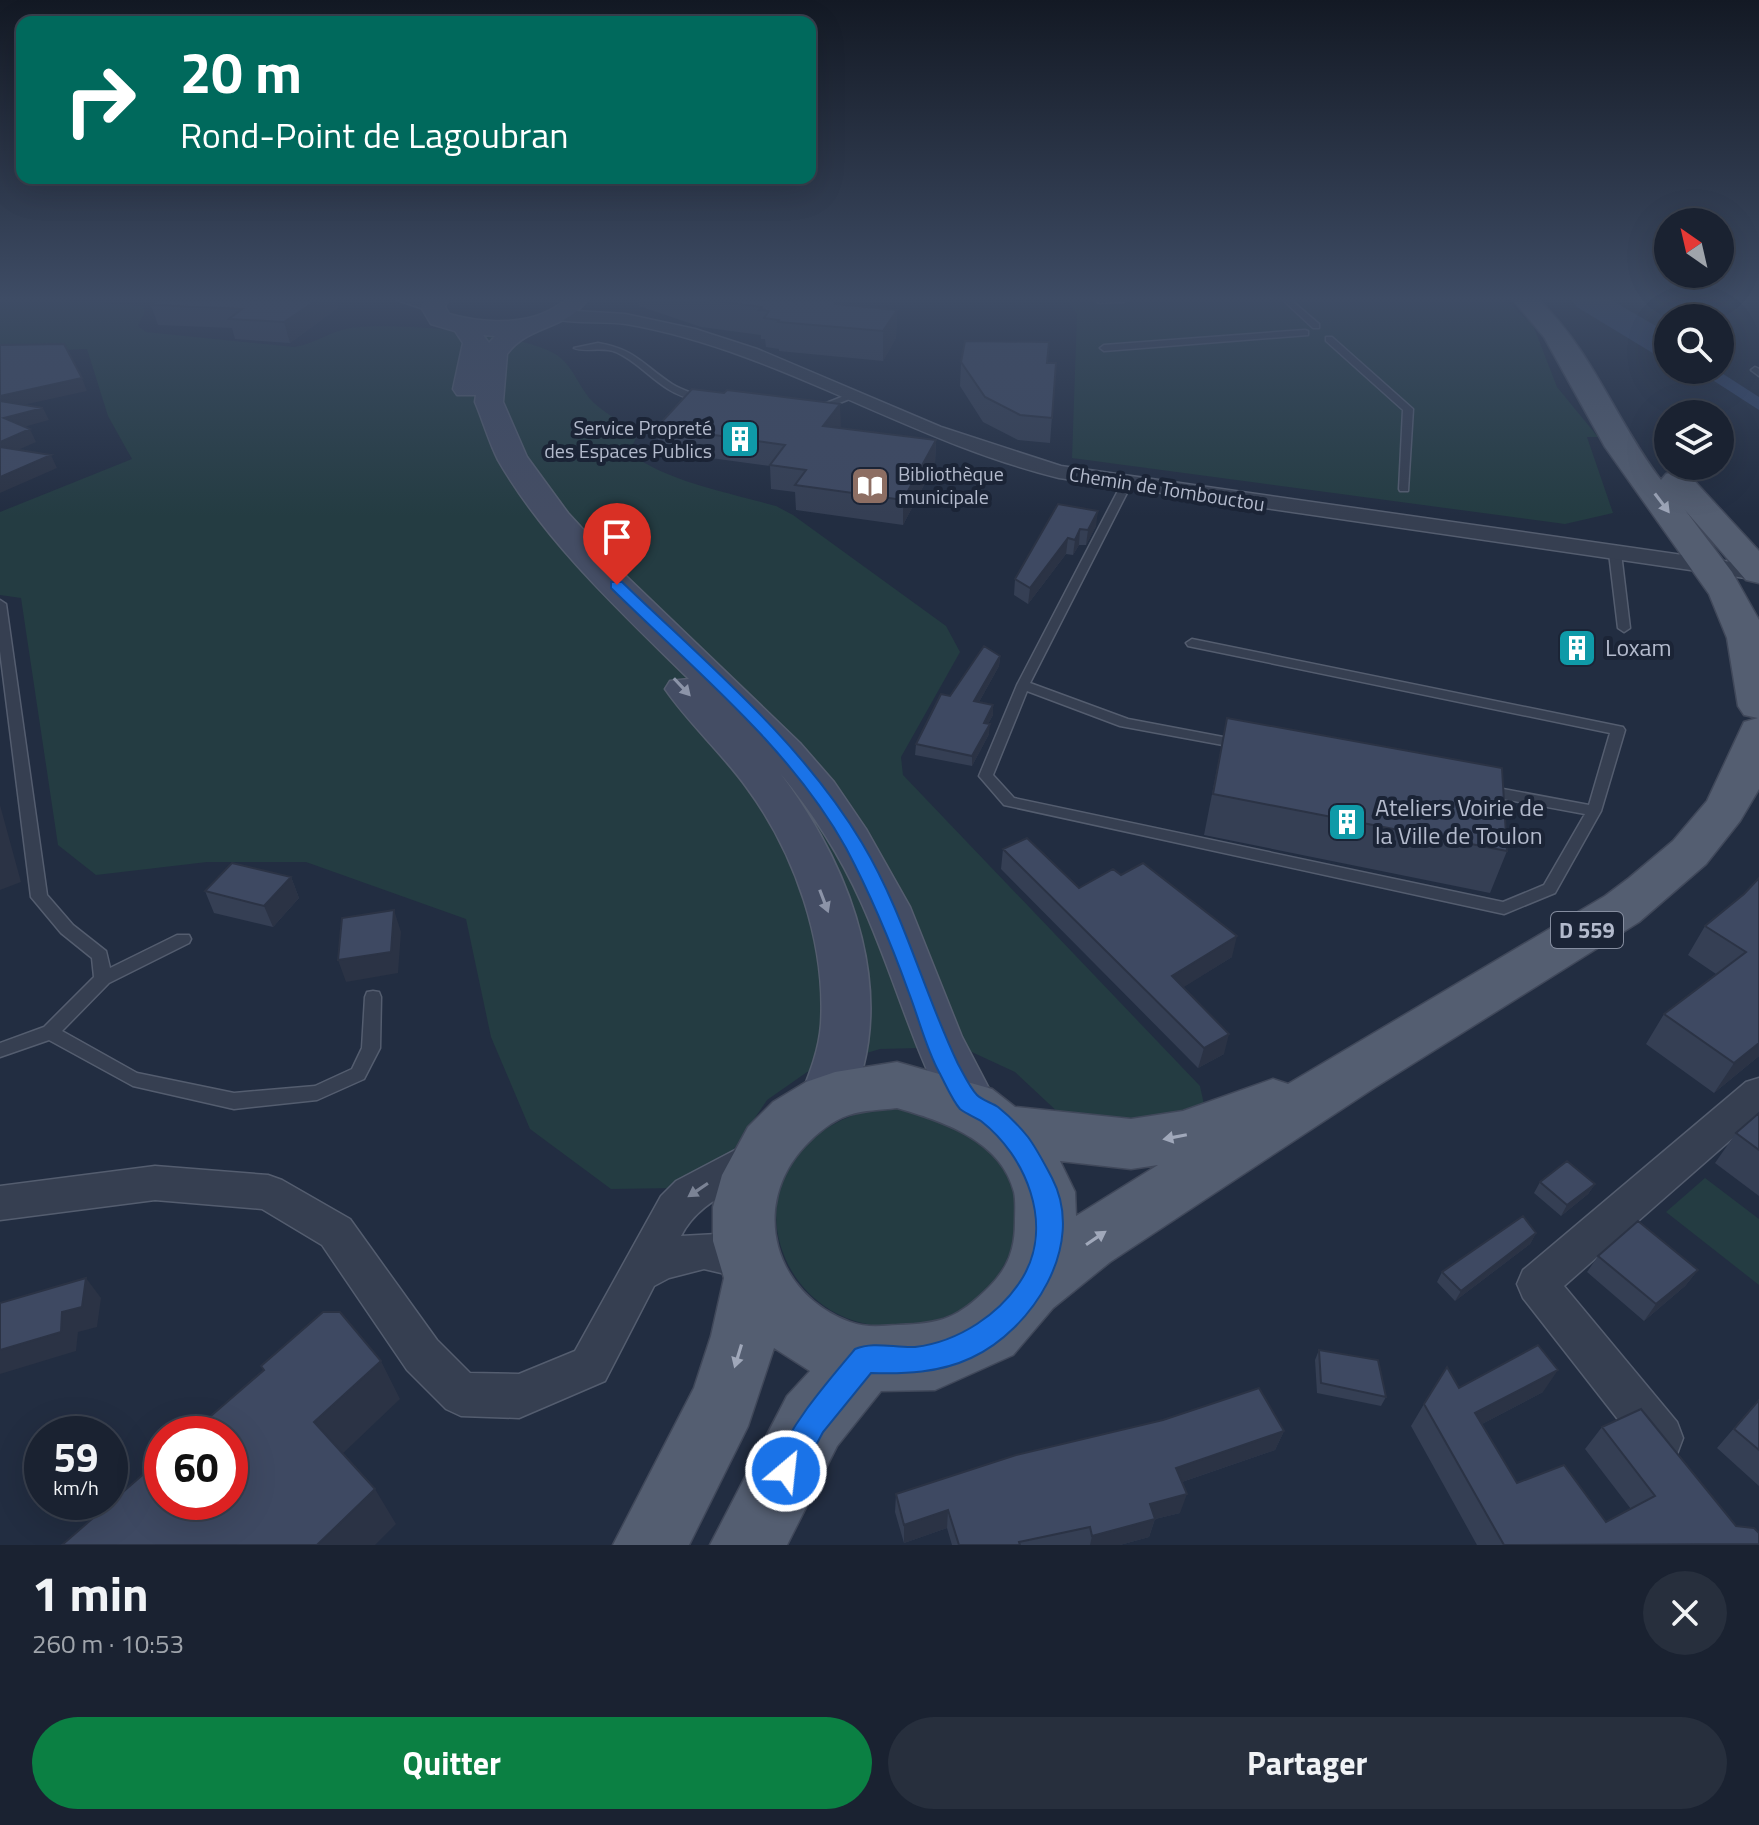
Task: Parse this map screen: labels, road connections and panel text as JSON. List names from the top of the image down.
{
  "streets": {
    "main road": ["D 559"],
    "street": ["Chemin de Tombouctou"]
  },
  "places": {
    "building": ["Service Propreté des Espaces Publics", "Loxam", "Ateliers Voirie de la Ville de Toulon"],
    "library": ["Bibliothèque municipale"]
  },
  "north": "top left",
  "page": {
    "turn": ["20 m", "Rond-Point de Lagoubran"],
    "speed": "59 km/h",
    "limit": "60",
    "heading": ["1 min", "260 m · 10:53"],
    "buttons": ["Quitter", "Partager"]
  }
}
